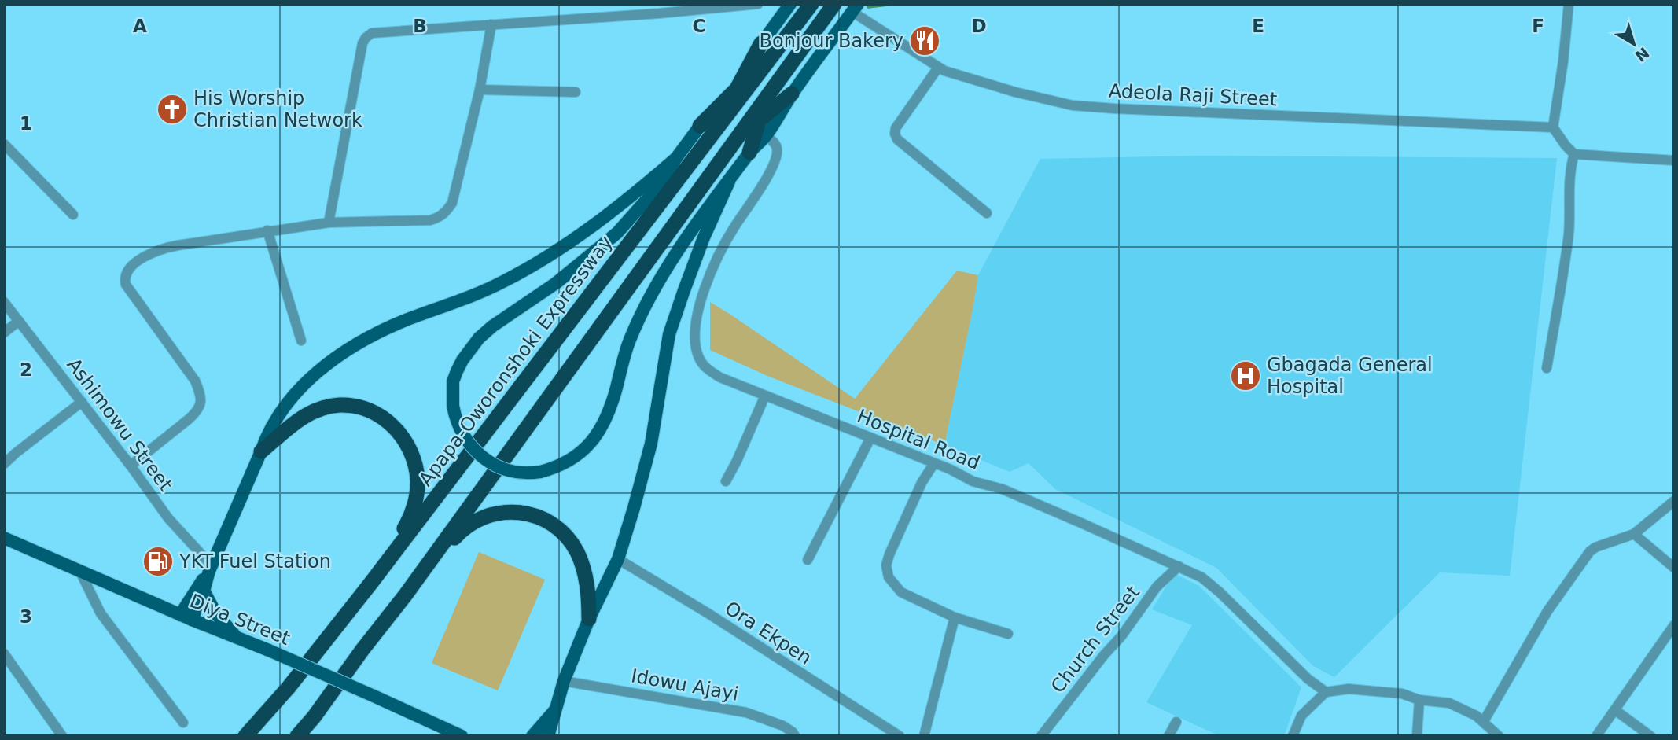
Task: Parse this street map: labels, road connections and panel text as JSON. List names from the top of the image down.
{
  "streets": {
    "highway": ["Apapa-Oworonshoki Expressway"],
    "main road": ["Diya Street"],
    "street": [
      "Adeola Raji Street",
      "Ashimowu Street",
      "Hospital Road",
      "Ora Ekpen",
      "Church Street",
      "Idowu Ajayi"
    ]
  },
  "crossings": [
    ["Hospital Road", "Church Street"]
  ],
  "places": {
    "restaurant": ["Bonjour Bakery"],
    "church": ["His Worship Christian Network"],
    "hospital": ["Gbagada General Hospital"],
    "fuel station": ["YKT Fuel Station"]
  },
  "north": "bottom right",
  "grid": {
    "columns": [
      "A",
      "B",
      "C",
      "D",
      "E",
      "F"
    ],
    "rows": ["1", "2", "3"]
  }
}
